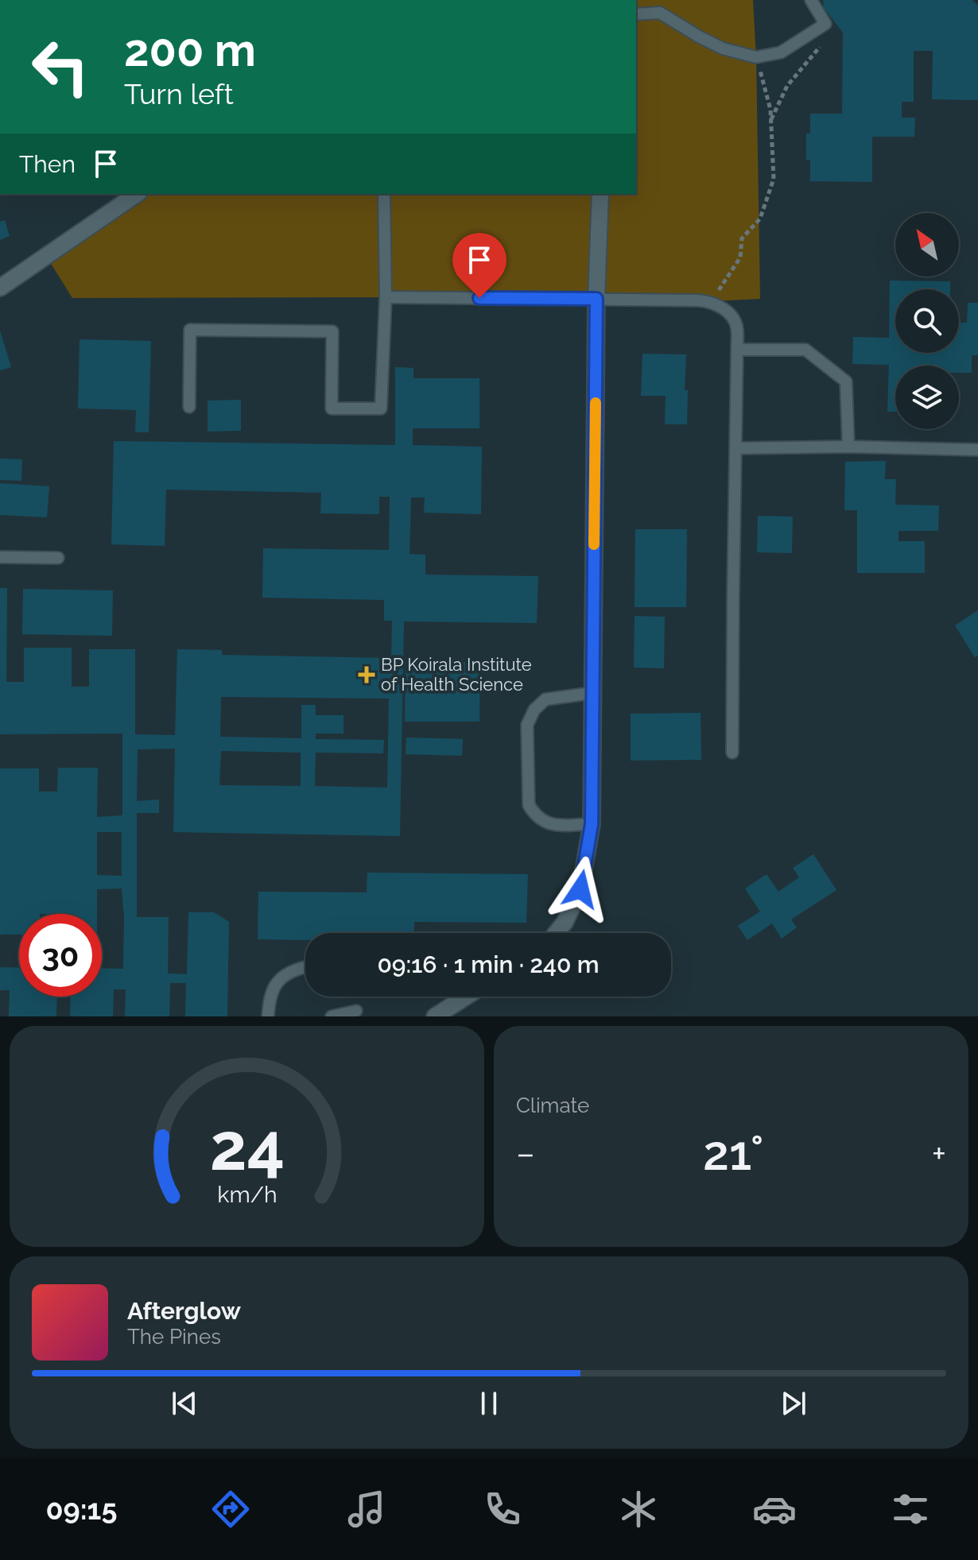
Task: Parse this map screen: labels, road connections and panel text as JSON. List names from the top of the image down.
{
  "places": {
    "health": ["BP Koirala Institute of Health Science"]
  },
  "north": "top left",
  "page": {
    "turn": ["200 m", "Turn left"],
    "then": "Then",
    "limit": "30",
    "trip": "09:16 · 1 min · 240 m",
    "tile": "Climate",
    "heat": ["−", "21°", "+"],
    "song": ["Afterglow", "The Pines"],
    "tabs": "09:15",
    "gauge": ["24", "km/h"]
  }
}
